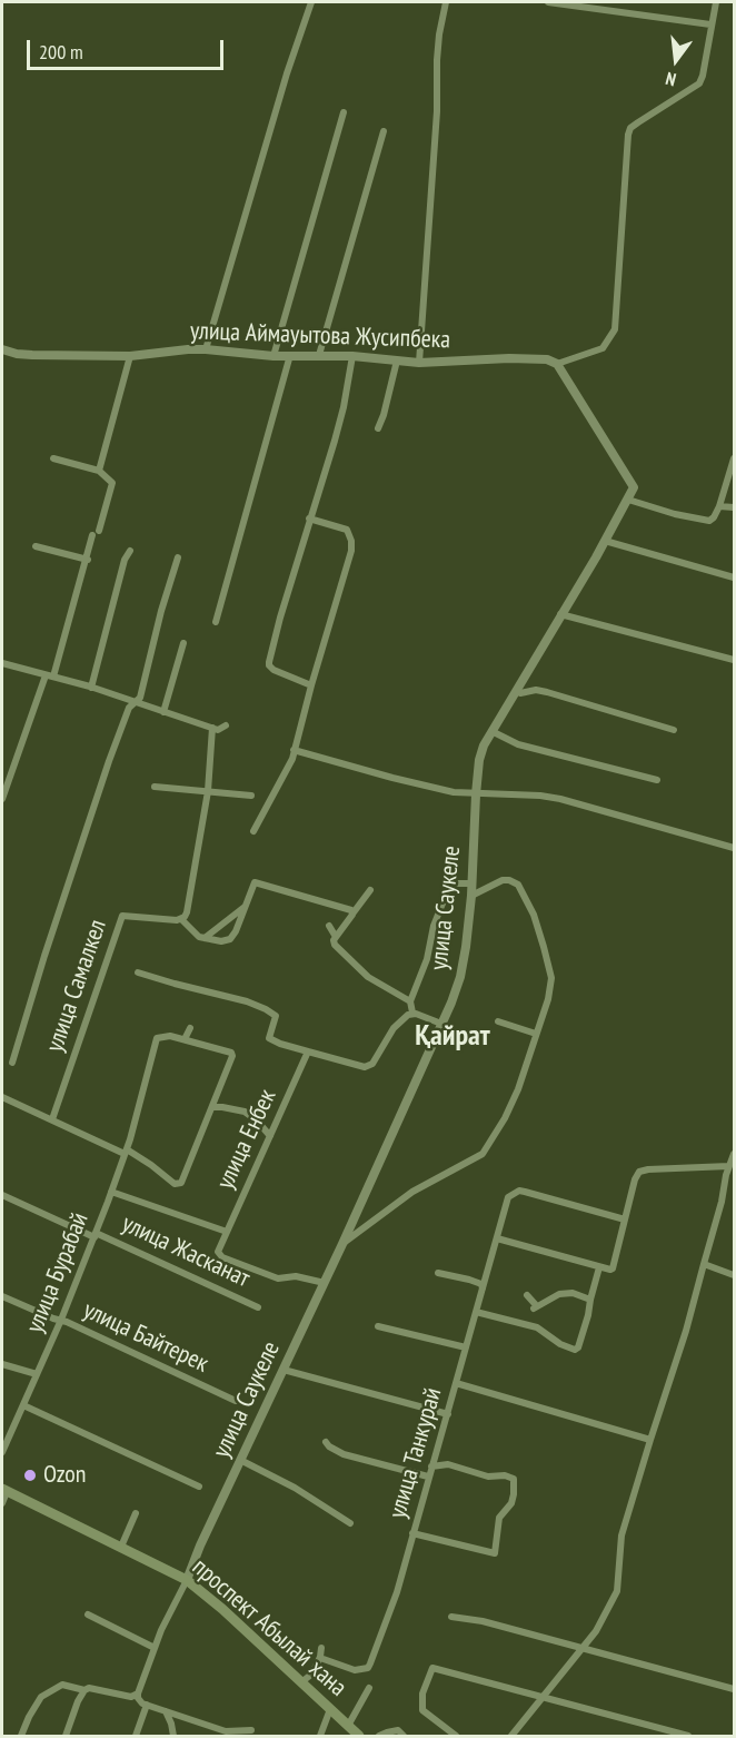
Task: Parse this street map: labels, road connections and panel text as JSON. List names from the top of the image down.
{
  "streets": {
    "main road": ["проспект Абылай хана"],
    "street": [
      "улица Аймауытова Жусипбека",
      "улица Саукеле",
      "улица Самалкел",
      "улица Енбек",
      "улица Жасканат",
      "улица Бурабай",
      "улица Байтерек",
      "улица Танкурай"
    ]
  },
  "crossings": [
    ["улица Саукеле", "проспект Абылай хана"],
    ["улица Жасканат", "улица Бурабай"],
    ["улица Бурабай", "улица Байтерек"]
  ],
  "districts": ["Қайрат"],
  "places": ["Ozon"],
  "scale_bar": "200 m",
  "north": "bottom"
}
